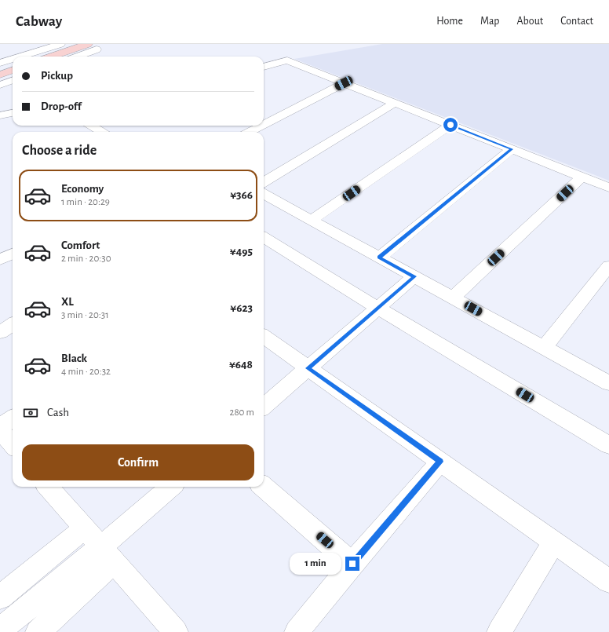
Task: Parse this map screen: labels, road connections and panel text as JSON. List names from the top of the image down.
{
  "page": {
    "header": "Cabway",
    "nav": [
      "Home",
      "Map",
      "About",
      "Contact"
    ],
    "banner": ["Pickup", "Drop-off"],
    "heading": "Choose a ride",
    "list": [
      {
        "name": "Economy",
        "note": "1 min · 20:29",
        "value": "¥366"
      },
      {
        "name": "Comfort",
        "note": "2 min · 20:30",
        "value": "¥495"
      },
      {
        "name": "XL",
        "note": "3 min · 20:31",
        "value": "¥623"
      },
      {
        "name": "Black",
        "note": "4 min · 20:32",
        "value": "¥648"
      }
    ],
    "pay": ["Cash", "280 m"],
    "buttons": "Confirm",
    "bubble": "1 min"
  }
}
